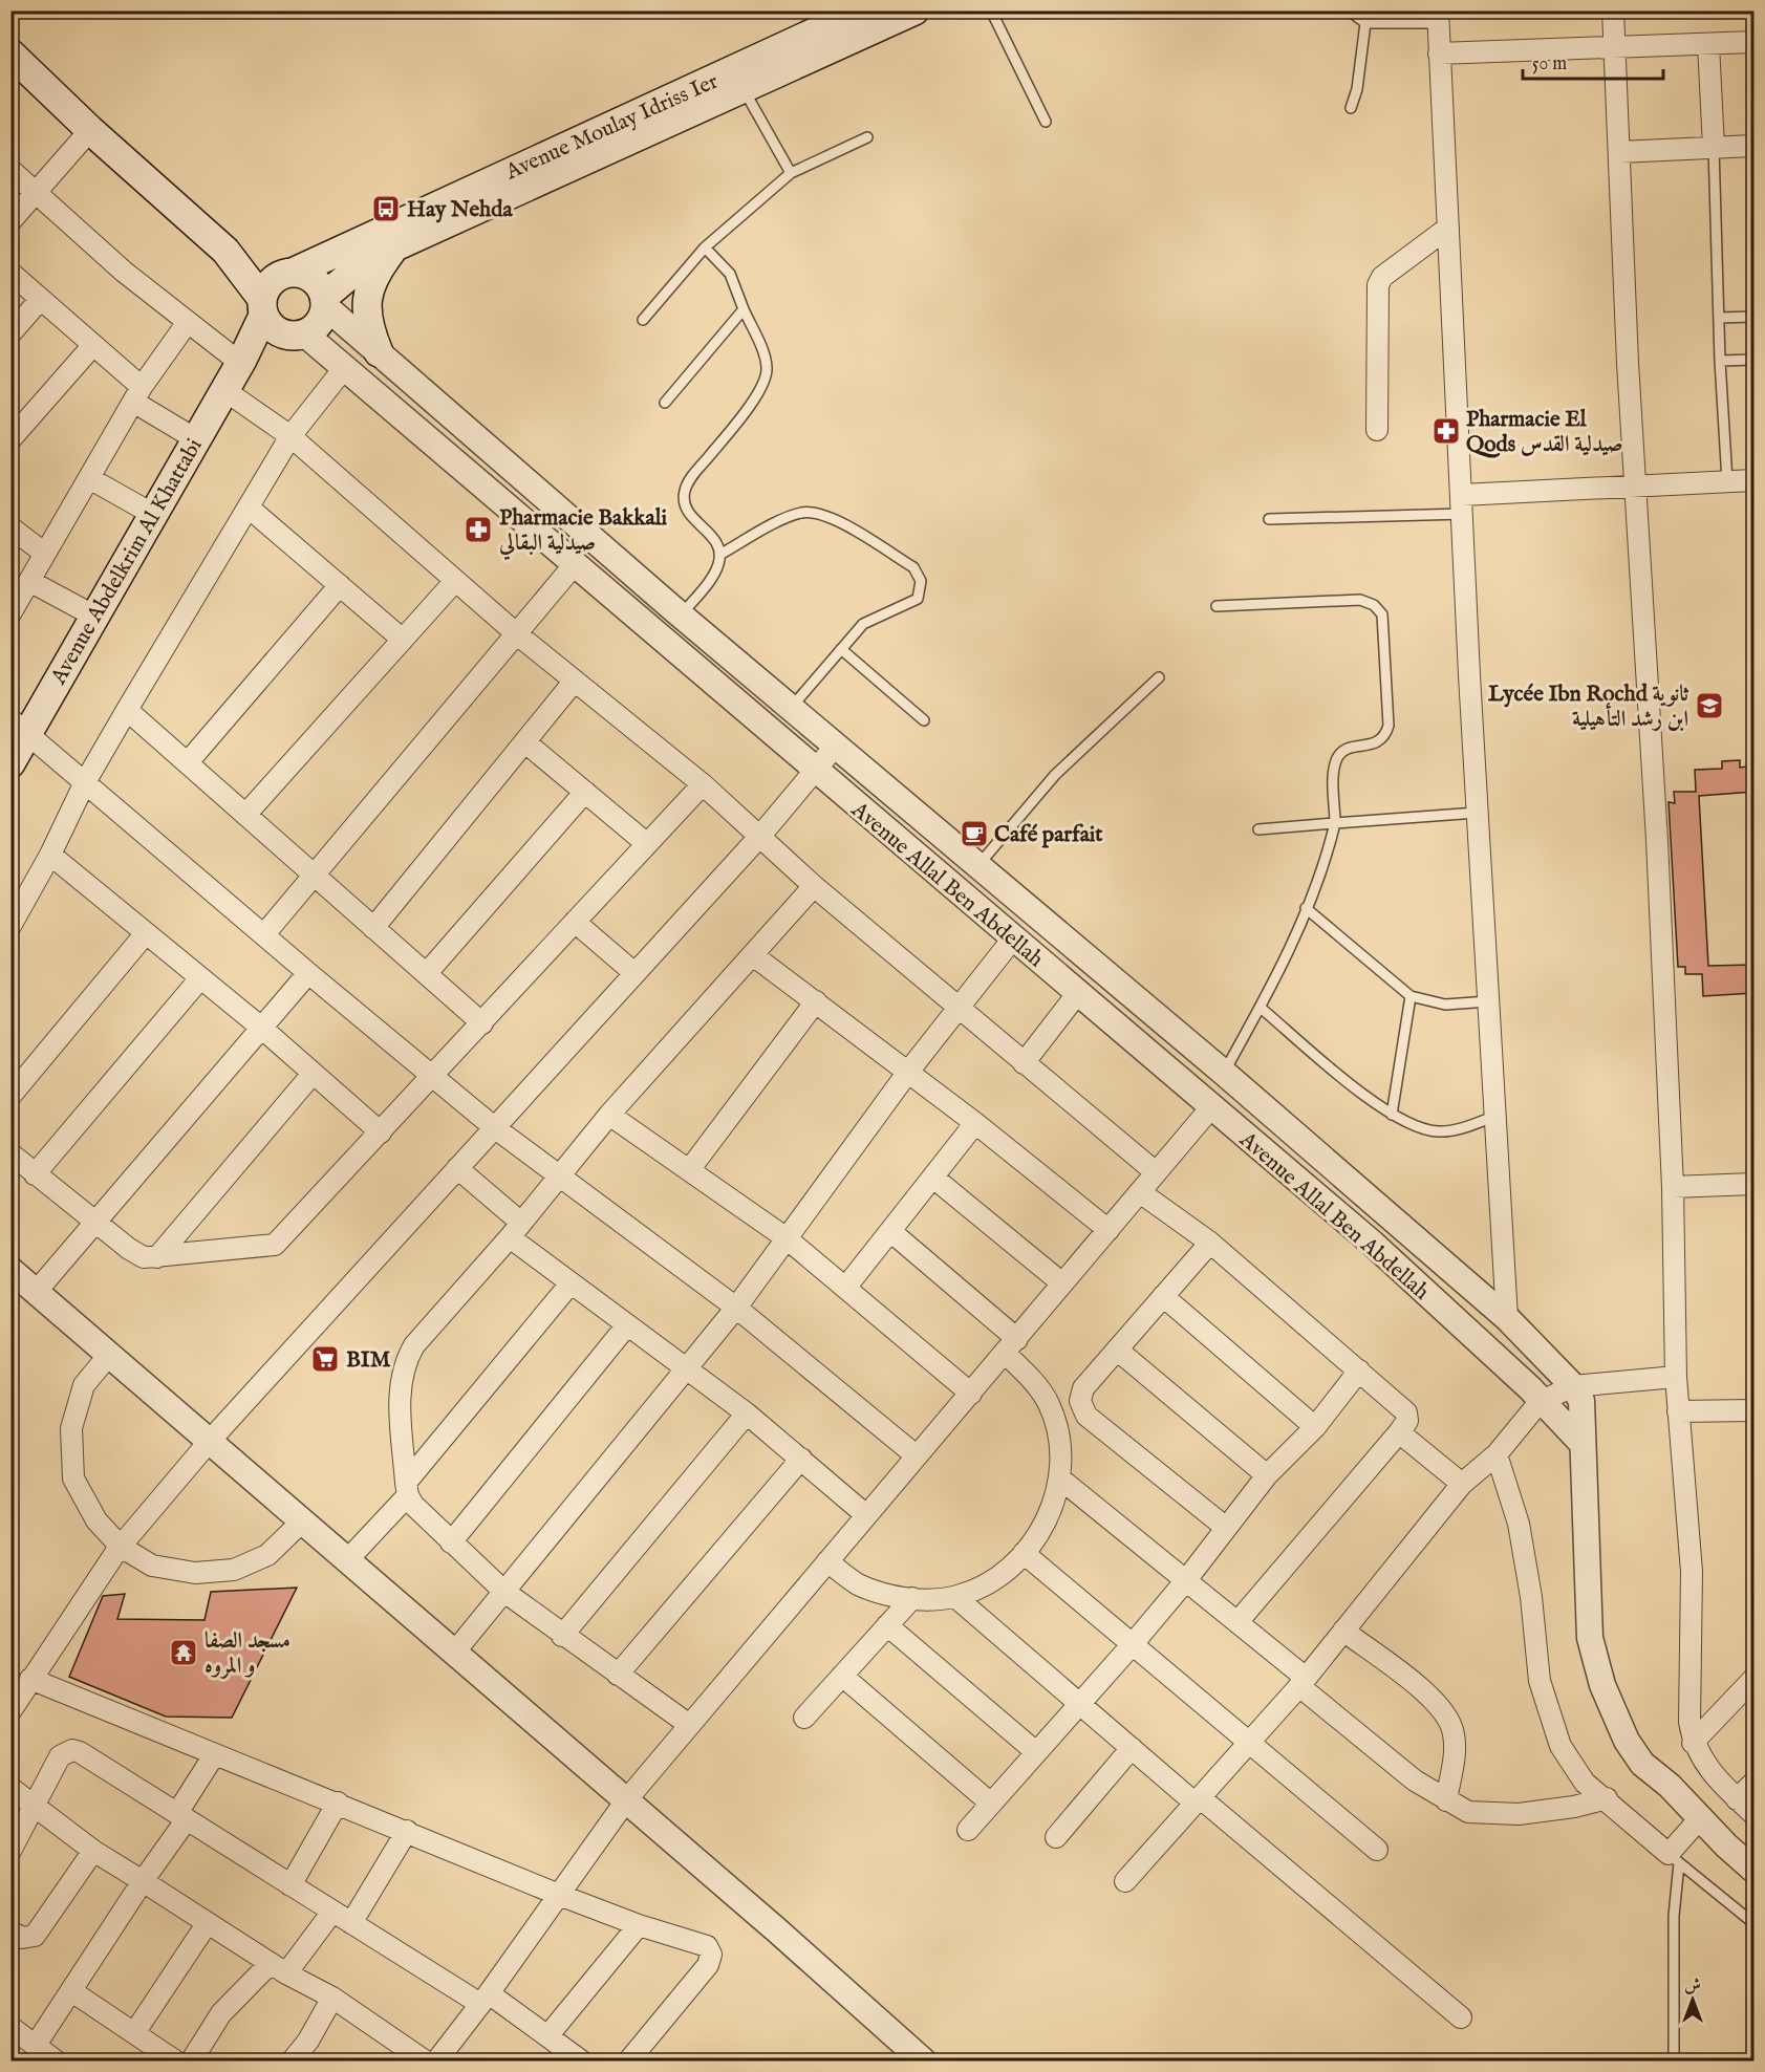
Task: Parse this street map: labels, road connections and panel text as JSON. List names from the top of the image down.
{
  "streets": {
    "main road": ["Avenue Moulay Idriss Ier", "Avenue Abdelkrim Al Khattabi"],
    "street": ["Avenue Allal Ben Abdellah"]
  },
  "crossings": [
    ["Avenue Moulay Idriss Ier", "Avenue Abdelkrim Al Khattabi"],
    ["Avenue Moulay Idriss Ier", "Avenue Allal Ben Abdellah"],
    ["Avenue Abdelkrim Al Khattabi", "Avenue Allal Ben Abdellah"]
  ],
  "places": {
    "bus stop": ["Hay Nehda"],
    "pharmacy": ["Pharmacie El Qods صيدلية القدس", "Pharmacie Bakkali صيدلية البقالي"],
    "school or university": ["Lycée Ibn Rochd ثانوية ابن رشد التأهيلية"],
    "cafe": ["Café parfait"],
    "supermarket": ["BIM"],
    "temple": ["مسجد الصفا و المروه"]
  },
  "scale_bar": "50 m",
  "north": "top"
}
